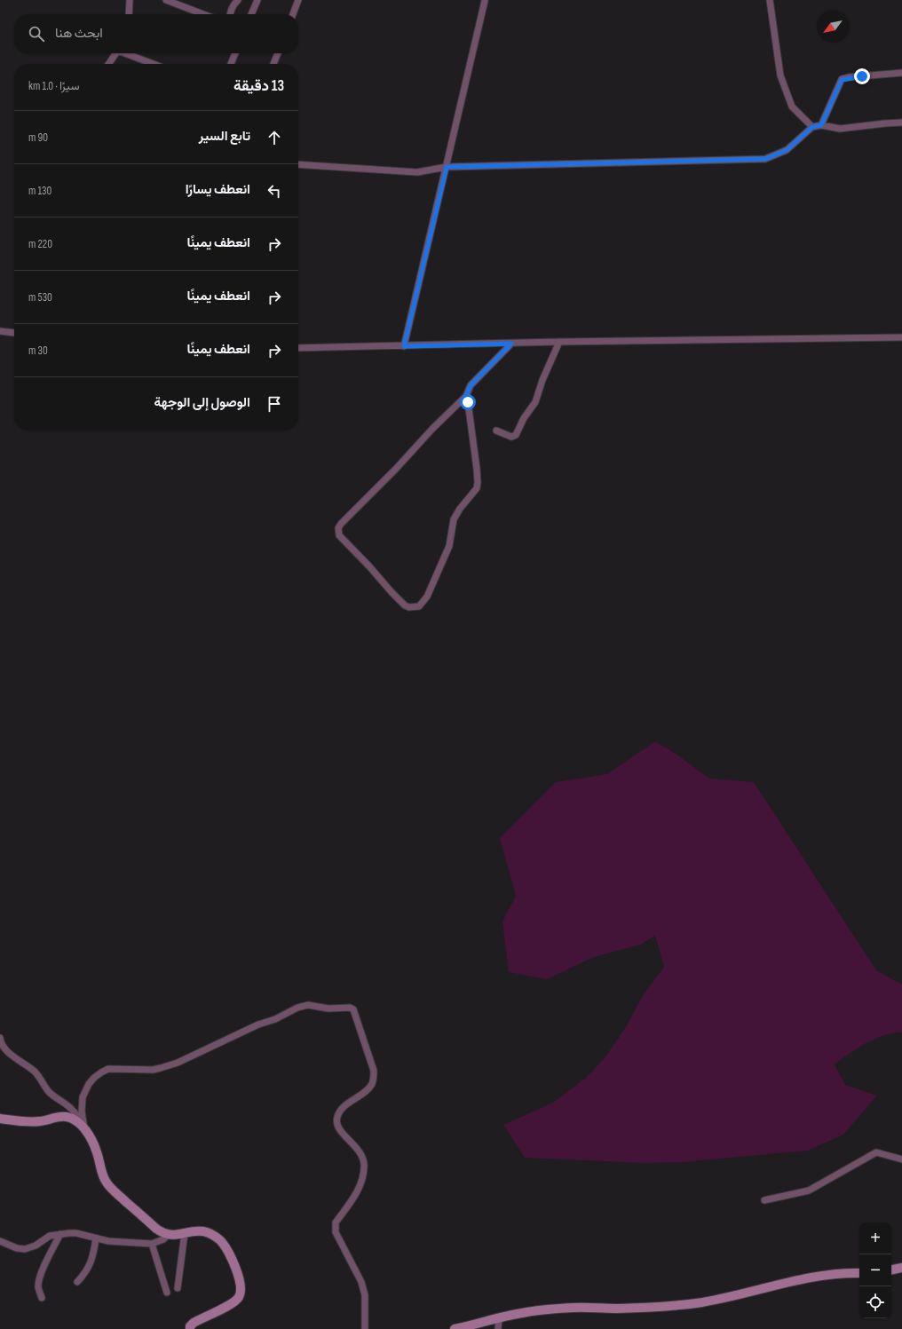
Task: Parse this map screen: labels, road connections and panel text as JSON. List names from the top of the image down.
{
  "north": "bottom left",
  "page": {
    "search": "ابحث هنا",
    "heading": ["13 دقيقة", "سيرًا · 1.0 km"],
    "list": [
      ["تابع السير", "90 m"],
      ["انعطف يسارًا", "130 m"],
      ["انعطف يمينًا", "220 m"],
      ["انعطف يمينًا", "530 m"],
      ["انعطف يمينًا", "30 m"],
      "الوصول إلى الوجهة"
    ],
    "map_buttons": ["+", "−"]
  }
}
